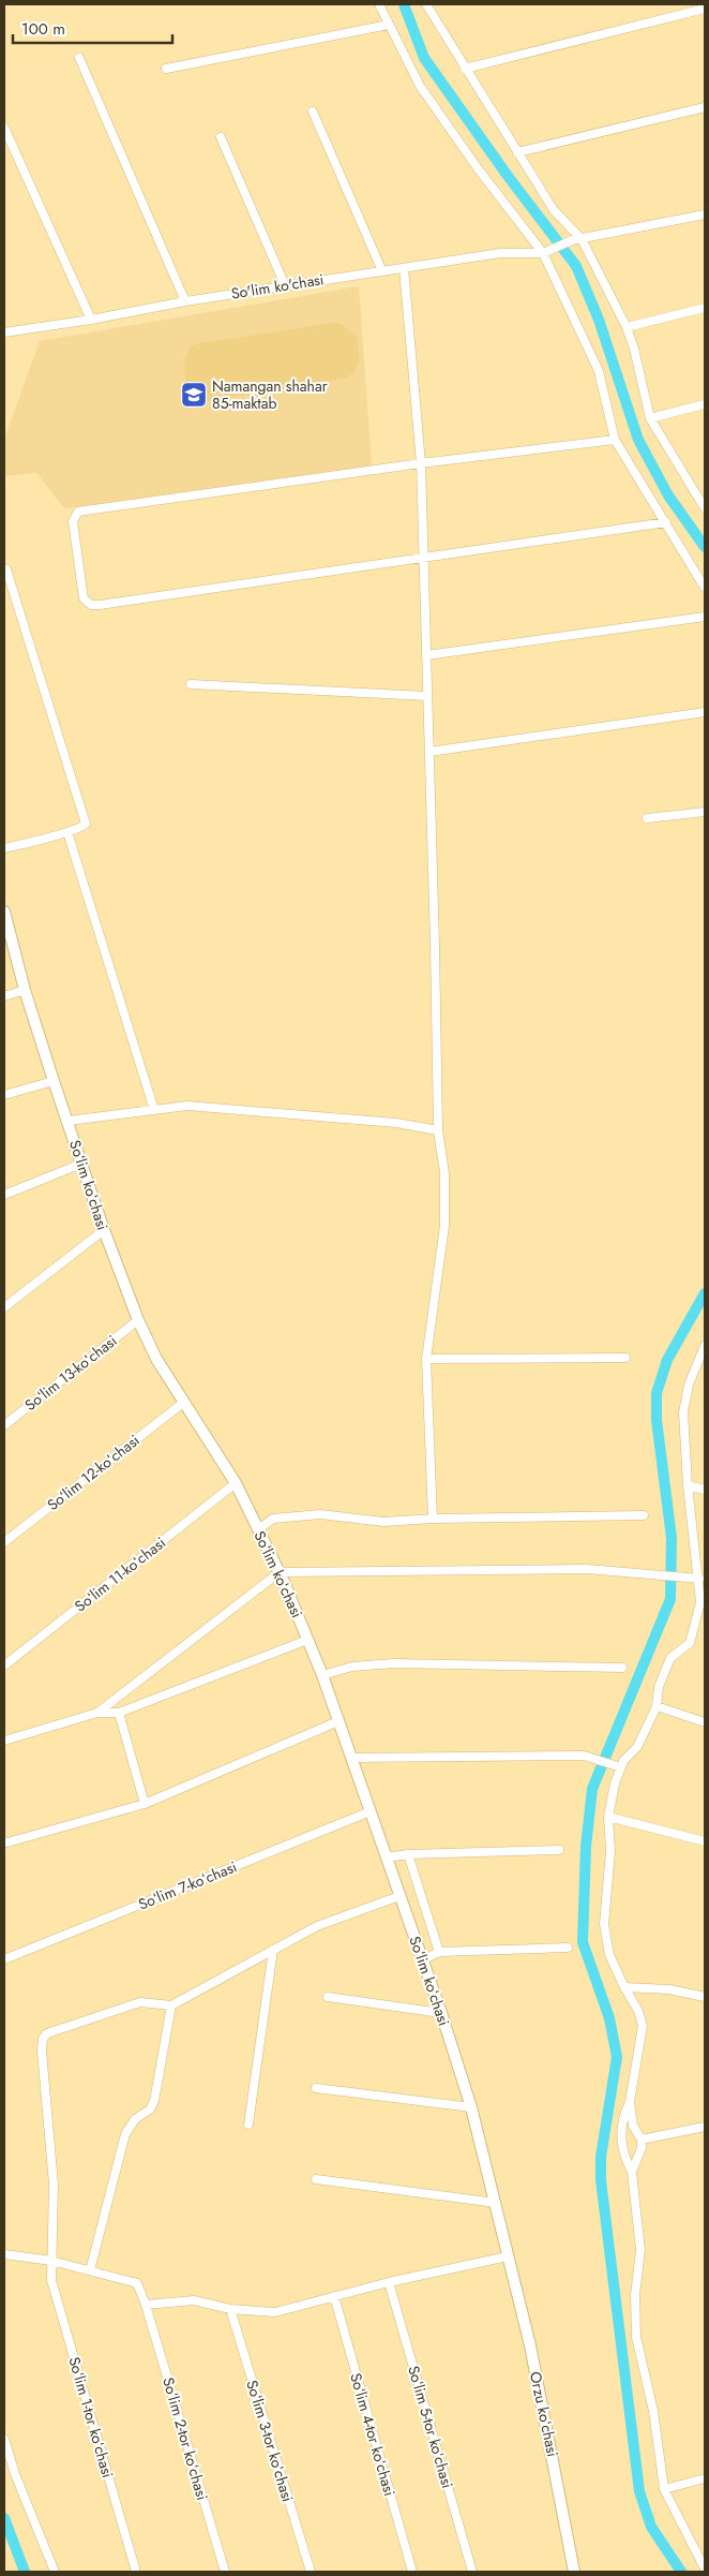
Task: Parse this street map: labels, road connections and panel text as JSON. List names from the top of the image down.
{
  "streets": {
    "street": [
      "So'lim ko'chasi",
      "Soʻlim koʻchasi",
      "Soʻlim 13-koʻchasi",
      "Soʻlim 12-koʻchasi",
      "Soʻlim 11-koʻchasi",
      "Soʻlim 7-koʻchasi",
      "Orzu koʻchasi",
      "Soʻlim 1-tor koʻchasi",
      "Soʻlim 5-tor koʻchasi",
      "Soʻlim 4-tor koʻchasi",
      "Soʻlim 2-tor koʻchasi",
      "Soʻlim 3-tor koʻchasi"
    ]
  },
  "crossings": [
    ["Soʻlim koʻchasi", "Soʻlim 13-koʻchasi"],
    ["Soʻlim koʻchasi", "Soʻlim 12-koʻchasi"],
    ["Soʻlim koʻchasi", "Soʻlim 11-koʻchasi"],
    ["Soʻlim koʻchasi", "Soʻlim 7-koʻchasi"],
    ["Soʻlim koʻchasi", "Orzu koʻchasi"]
  ],
  "places": {
    "school or university": ["Namangan shahar 85-maktab"]
  },
  "scale_bar": "100 m"
}
